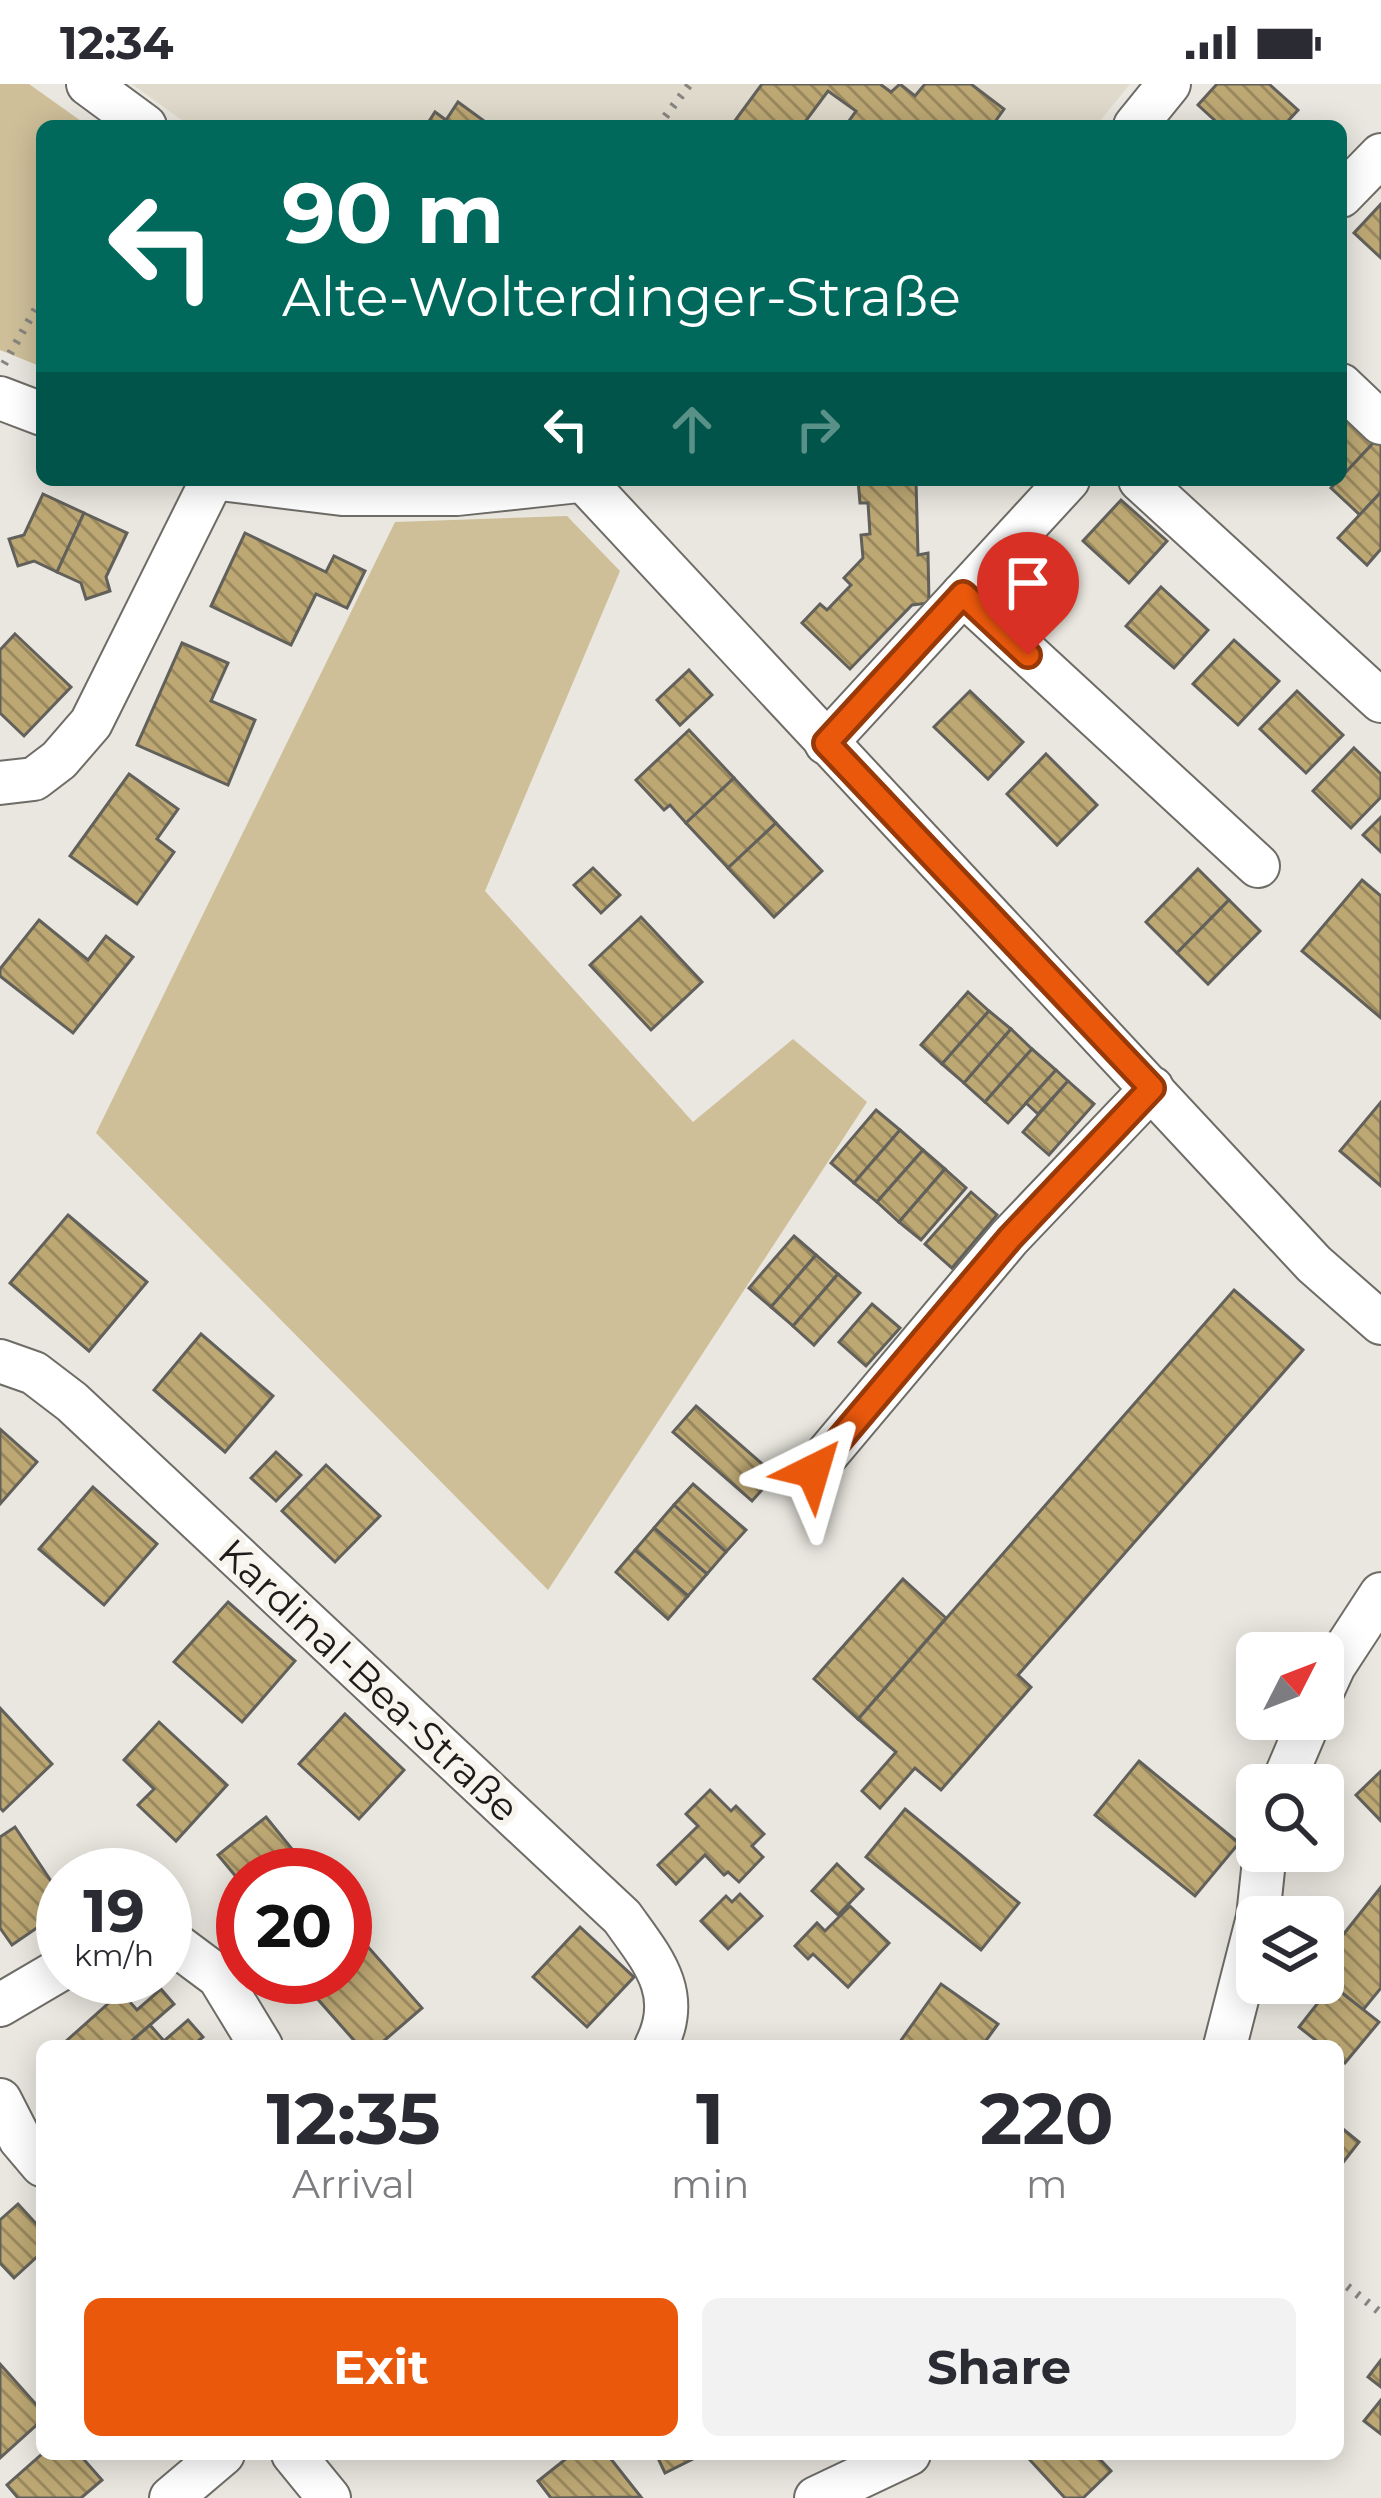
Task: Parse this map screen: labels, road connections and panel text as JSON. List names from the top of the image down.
{
  "streets": {
    "street": ["Kardinal-Bea-Straße"]
  },
  "north": "top right",
  "page": {
    "status": "12:34",
    "turn": ["90 m", "Alte-Wolterdinger-Straße"],
    "speed": "19 km/h",
    "limit": "20",
    "eta": [
      "12:35",
      "Arrival",
      "1",
      "min",
      "220",
      "m"
    ],
    "buttons": ["Exit", "Share"]
  }
}
